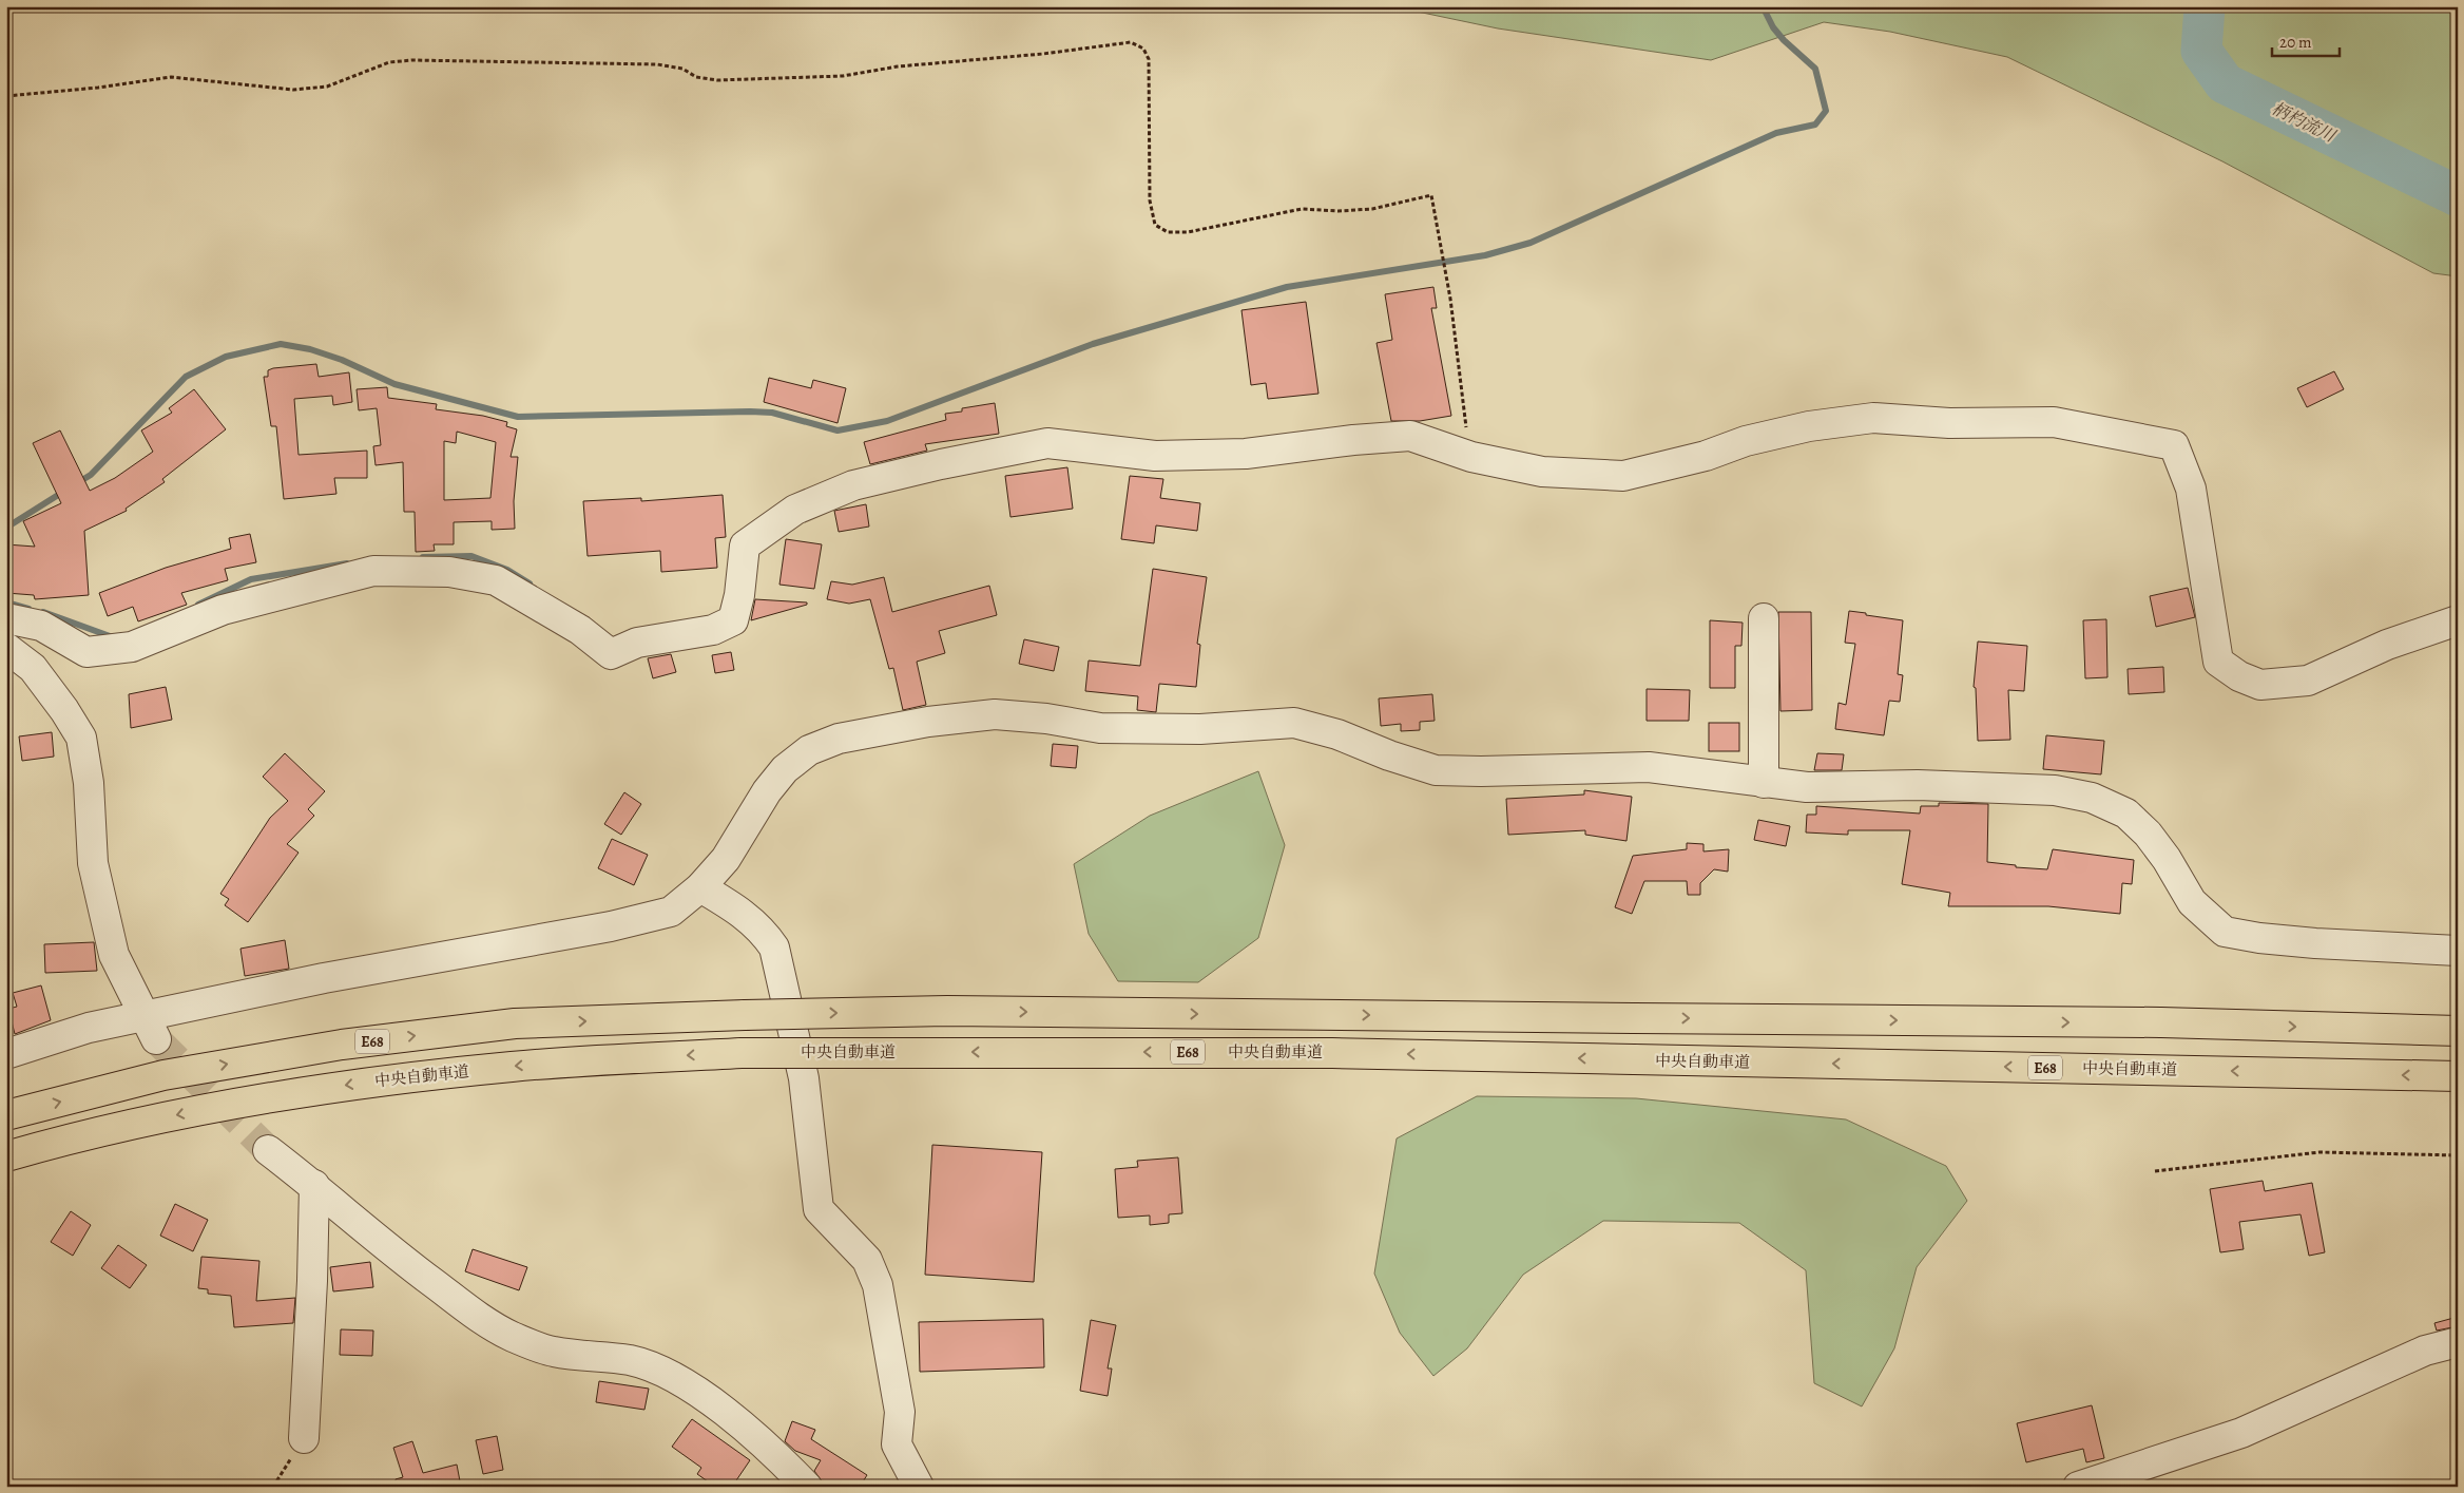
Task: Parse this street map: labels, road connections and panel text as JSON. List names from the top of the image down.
{
  "streets": {
    "highway": ["E68", "中央自動車道"]
  },
  "water": ["柄杓流川"],
  "scale_bar": "20 m"
}
